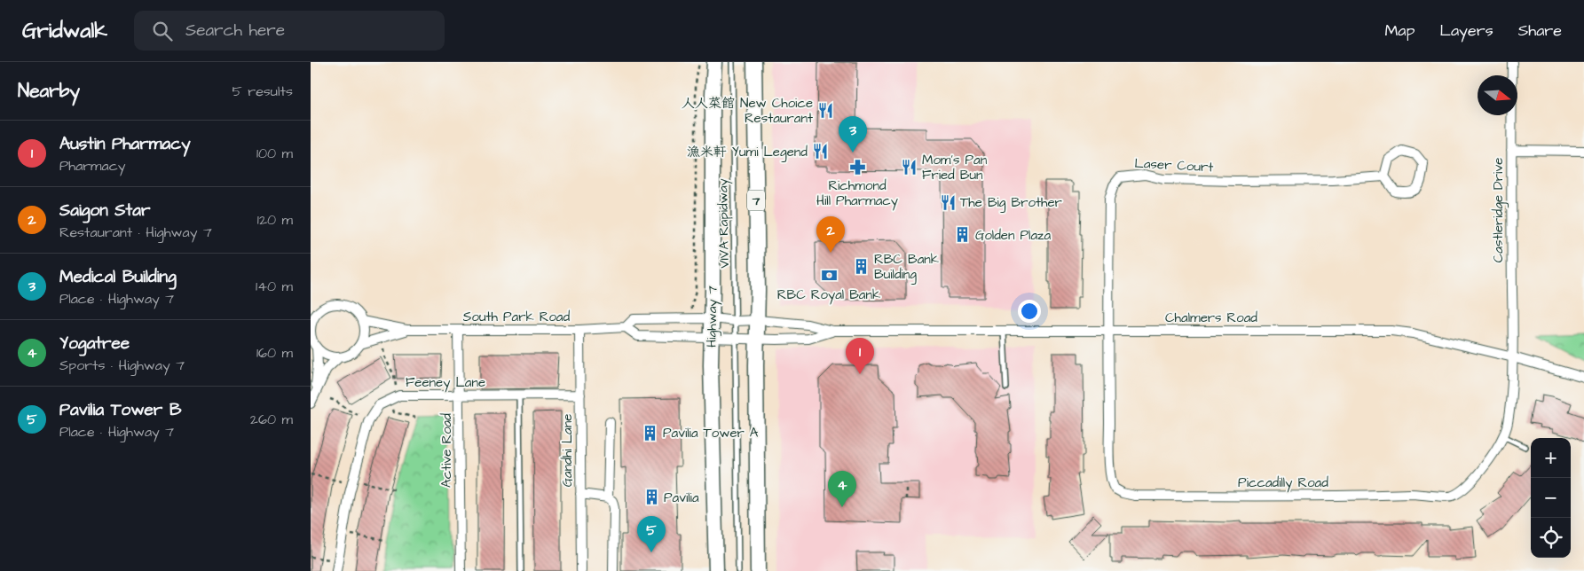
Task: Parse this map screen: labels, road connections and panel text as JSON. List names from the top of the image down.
{
  "streets": {
    "main road": ["7", "Highway 7"],
    "street": [
      "Laser Court",
      "Castleridge Drive",
      "South Park Road",
      "Chalmers Road",
      "Feeney Lane",
      "Active Road",
      "Gandhi Lane",
      "Piccadilly Road"
    ],
    "lane": ["VIVA Rapidway"]
  },
  "crossings": [
    ["Laser Court", "Chalmers Road"],
    ["Laser Court", "Piccadilly Road"],
    ["7", "South Park Road"],
    ["7", "Chalmers Road"],
    ["Castleridge Drive", "Chalmers Road"],
    ["Castleridge Drive", "Piccadilly Road"],
    ["VIVA Rapidway", "South Park Road"],
    ["VIVA Rapidway", "Chalmers Road"],
    ["South Park Road", "Highway 7"],
    ["South Park Road", "Chalmers Road"],
    ["South Park Road", "Active Road"],
    ["South Park Road", "Gandhi Lane"],
    ["Highway 7", "Chalmers Road"],
    ["Chalmers Road", "Piccadilly Road"],
    ["Feeney Lane", "Active Road"],
    ["Feeney Lane", "Gandhi Lane"]
  ],
  "places": {
    "restaurant": [
      "人人菜館 New Choice Restaurant",
      "漁米軒 Yumi Legend",
      "Mom's Pan Fried Bun",
      "The Big Brother"
    ],
    "pharmacy": ["Richmond Hill Pharmacy"],
    "building": [
      "Golden Plaza",
      "RBC Bank Building",
      "Pavilia Tower A",
      "Pavilia"
    ],
    "bank": ["RBC Royal Bank"]
  },
  "north": "right",
  "page": {
    "header": "Gridwalk",
    "search": "Search here",
    "nav": ["Map", "Layers", "Share"],
    "heading": ["Nearby", "5 results"],
    "pins": [
      "3",
      "2",
      "1",
      "4",
      "5"
    ],
    "list": [
      {
        "mark": "1",
        "name": "Austin Pharmacy",
        "note": "Pharmacy",
        "value": "100 m"
      },
      {
        "mark": "2",
        "name": "Saigon Star",
        "note": "Restaurant · Highway 7",
        "value": "120 m"
      },
      {
        "mark": "3",
        "name": "Medical Building",
        "note": "Place · Highway 7",
        "value": "140 m"
      },
      {
        "mark": "4",
        "name": "Yogatree",
        "note": "Sports · Highway 7",
        "value": "160 m"
      },
      {
        "mark": "5",
        "name": "Pavilia Tower B",
        "note": "Place · Highway 7",
        "value": "260 m"
      }
    ],
    "map_buttons": ["+", "−"]
  }
}
